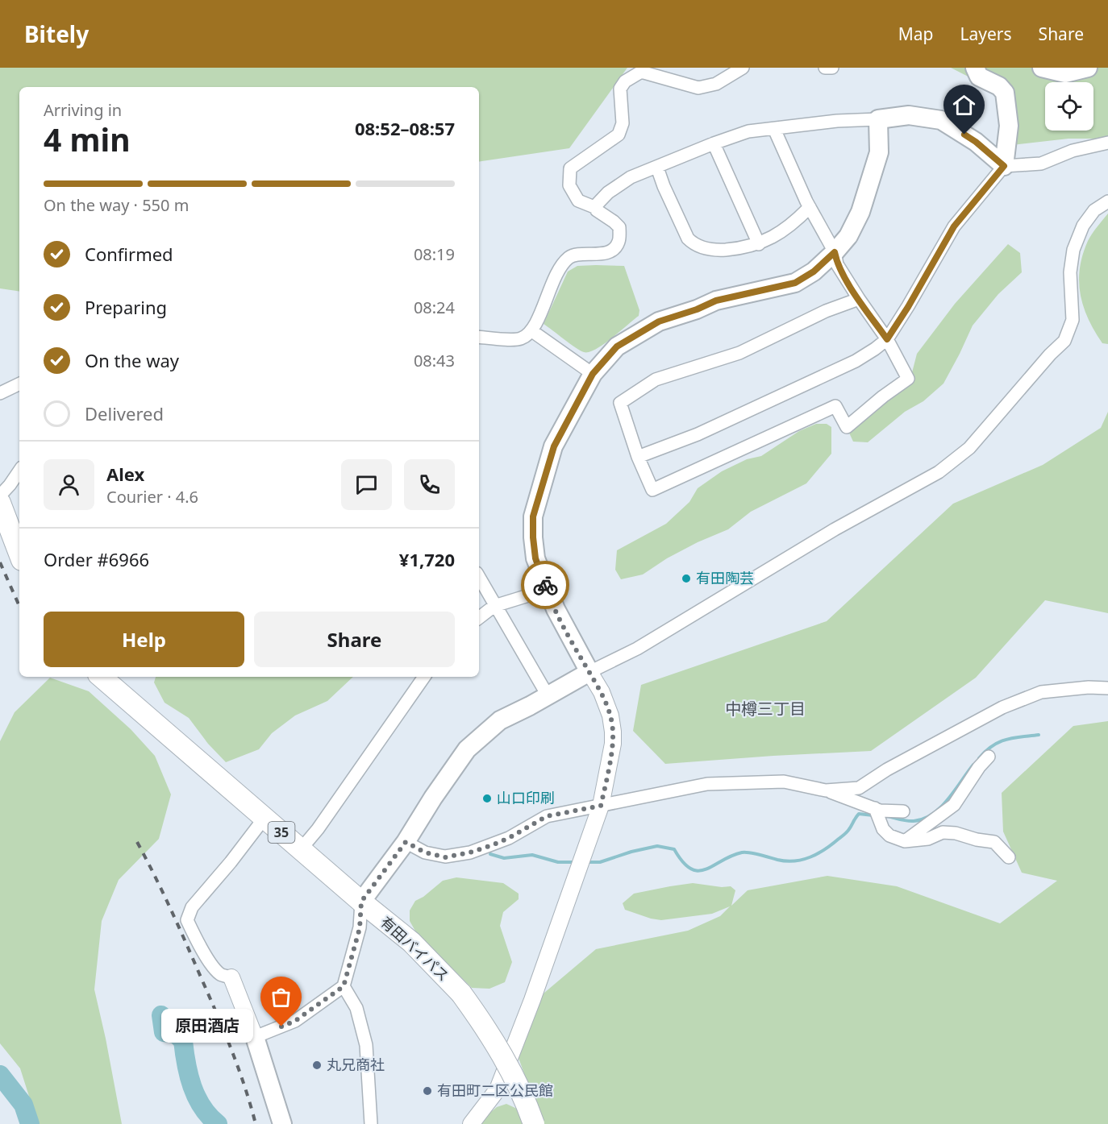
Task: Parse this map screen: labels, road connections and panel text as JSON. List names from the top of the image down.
{
  "streets": {
    "highway": ["35", "有田バイパス"]
  },
  "districts": ["中樽三丁目"],
  "places": [
    "有田陶芸",
    "山口印刷",
    "原田酒店",
    "丸兄商社",
    "有田町二区公民館"
  ],
  "page": {
    "header": "Bitely",
    "nav": ["Map", "Layers", "Share"],
    "heading": ["4 min", "Arriving in", "08:52–08:57"],
    "panel": [
      "Alex",
      "Courier · 4.6",
      "Order #6966",
      "¥1,720"
    ],
    "bar": "On the way · 550 m",
    "list": [
      ["Confirmed", "08:19"],
      ["Preparing", "08:24"],
      ["On the way", "08:43"],
      "Delivered"
    ],
    "buttons": ["Help", "Share"],
    "bubble": "原田酒店"
  }
}
